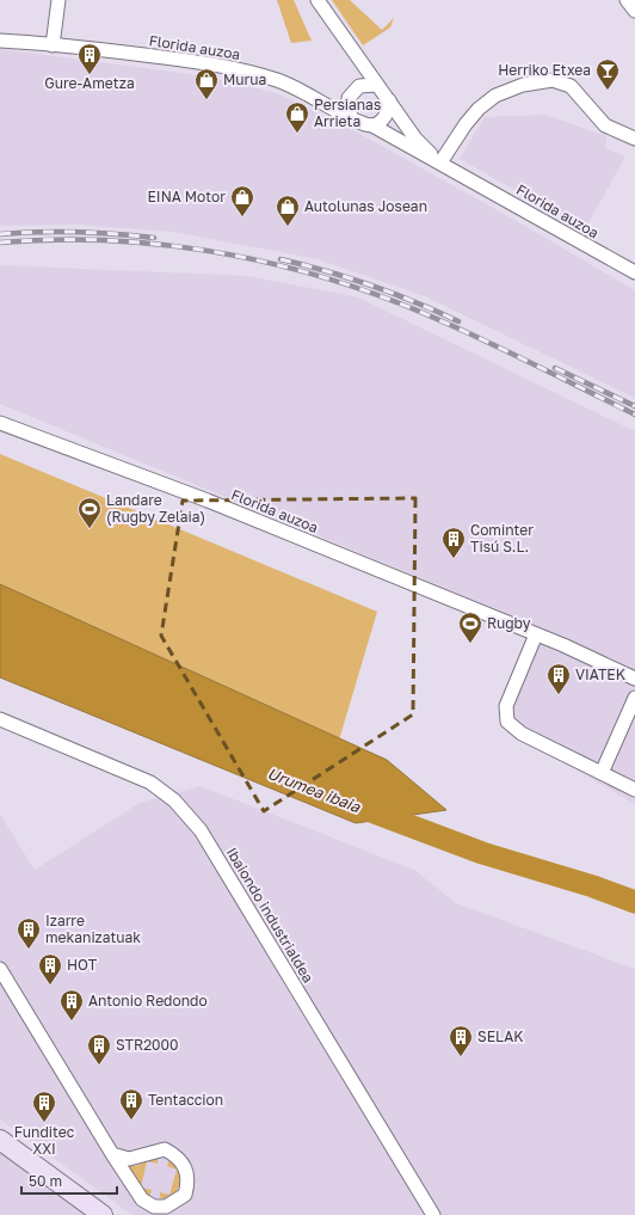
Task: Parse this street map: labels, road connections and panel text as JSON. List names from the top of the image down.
{
  "streets": {
    "street": ["Florida auzoa", "Ibaiondo industrialdea"]
  },
  "water": ["Urumea ibaia"],
  "places": {
    "building": [
      "Gure-Ametza",
      "Cominter Tisú S.L.",
      "VIATEK",
      "Izarre mekanizatuak",
      "HOT",
      "Antonio Redondo",
      "SELAK",
      "STR2000",
      "Tentaccion",
      "Funditec XXI"
    ],
    "bar": ["Herriko Etxea"],
    "shop": [
      "Murua",
      "Persianas Arrieta",
      "EINA Motor",
      "Autolunas Josean"
    ],
    "sports": ["Landare (Rugby Zelaia)", "Rugby"]
  },
  "scale_bar": "50 m"
}
